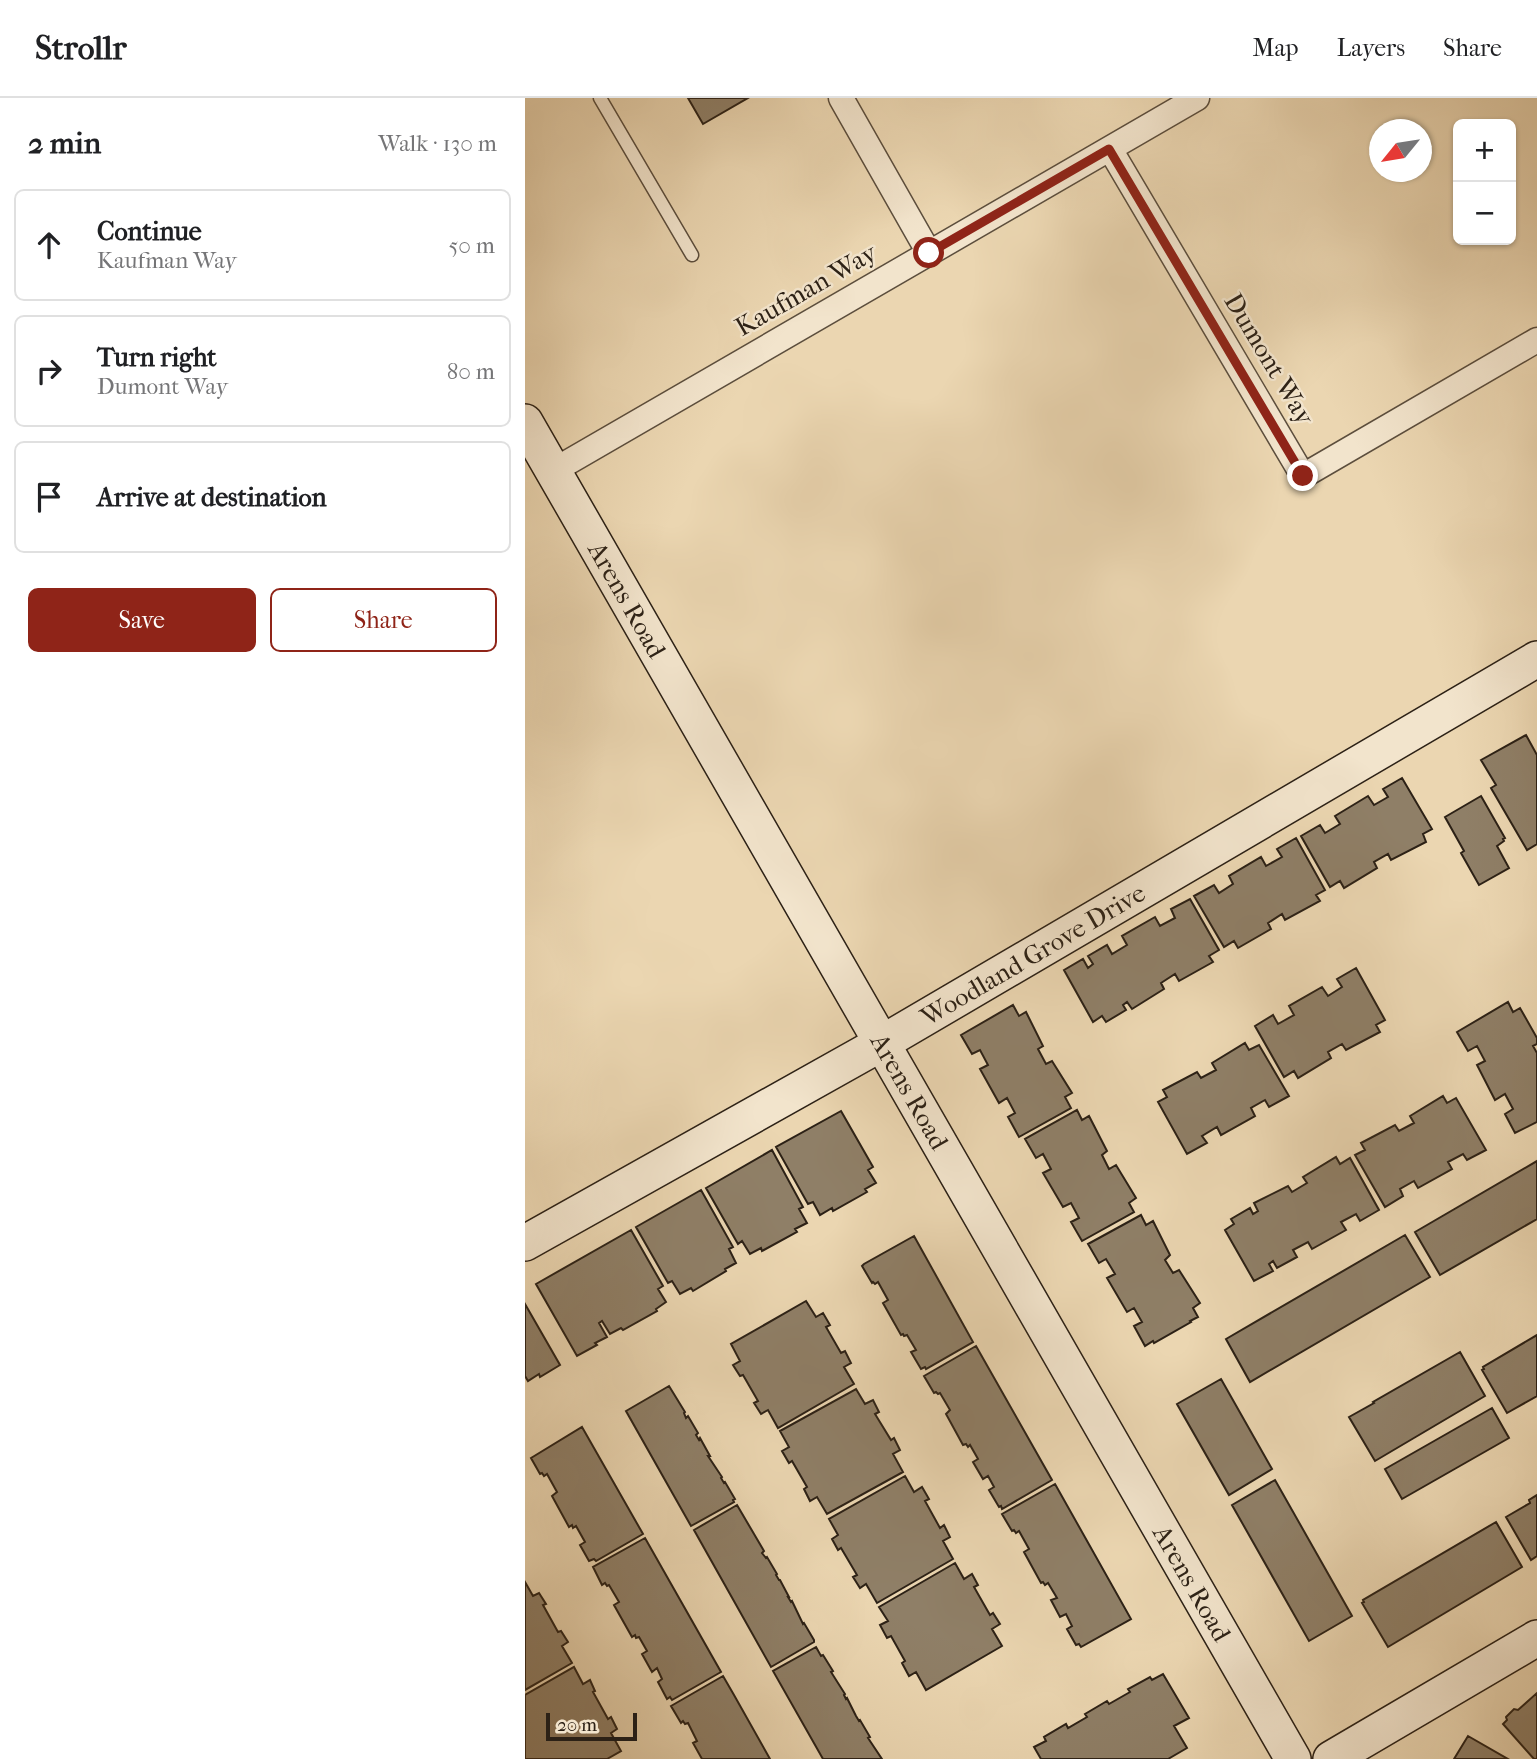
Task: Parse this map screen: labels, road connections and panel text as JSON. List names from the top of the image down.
{
  "streets": {
    "street": [
      "Kaufman Way",
      "Dumont Way",
      "Arens Road",
      "Woodland Grove Drive"
    ]
  },
  "crossings": [
    ["Kaufman Way", "Dumont Way"],
    ["Kaufman Way", "Arens Road"],
    ["Arens Road", "Woodland Grove Drive"]
  ],
  "scale_bar": "20 m",
  "north": "bottom left",
  "page": {
    "header": "Strollr",
    "nav": ["Map", "Layers", "Share"],
    "heading": ["2 min", "Walk · 130 m"],
    "map_buttons": ["+", "−"],
    "list": [
      ["Continue", "Kaufman Way", "50 m"],
      ["Turn right", "Dumont Way", "80 m"],
      "Arrive at destination"
    ],
    "buttons": ["Save", "Share"],
    "scale": "20 m"
  }
}
